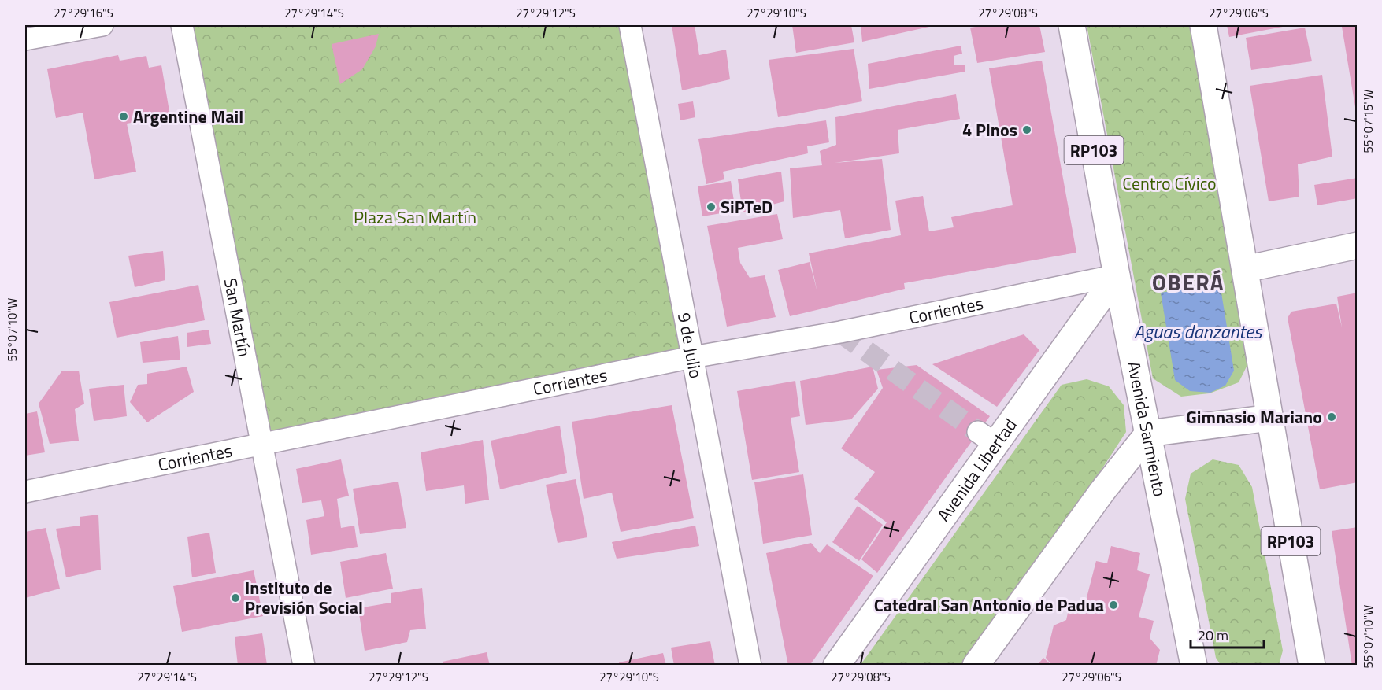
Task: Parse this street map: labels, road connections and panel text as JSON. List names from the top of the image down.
{
  "streets": {
    "main road": ["RP103", "Avenida Sarmiento", "Avenida Libertad"],
    "street": ["Corrientes", "San Martín", "9 de Julio"]
  },
  "crossings": [
    ["Corrientes", "San Martín"],
    ["Corrientes", "9 de Julio"],
    ["Corrientes", "Avenida Sarmiento"],
    ["Corrientes", "Avenida Libertad"],
    ["Avenida Sarmiento", "Avenida Libertad"]
  ],
  "districts": ["OBERÁ"],
  "water": ["Aguas danzantes"],
  "parks": ["Centro Cívico", "Plaza San Martín"],
  "places": [
    "Argentine Mail",
    "4 Pinos",
    "SiPTeD",
    "Gimnasio Mariano",
    "Instituto de Previsión Social",
    "Catedral San Antonio de Padua"
  ],
  "scale_bar": "20 m",
  "coordinates": [
    "27°29'16\"S",
    "27°29'14\"S",
    "27°29'12\"S",
    "27°29'10\"S",
    "27°29'08\"S",
    "27°29'06\"S",
    "55°07'15\"W",
    "55°07'10\"W"
  ]
}
